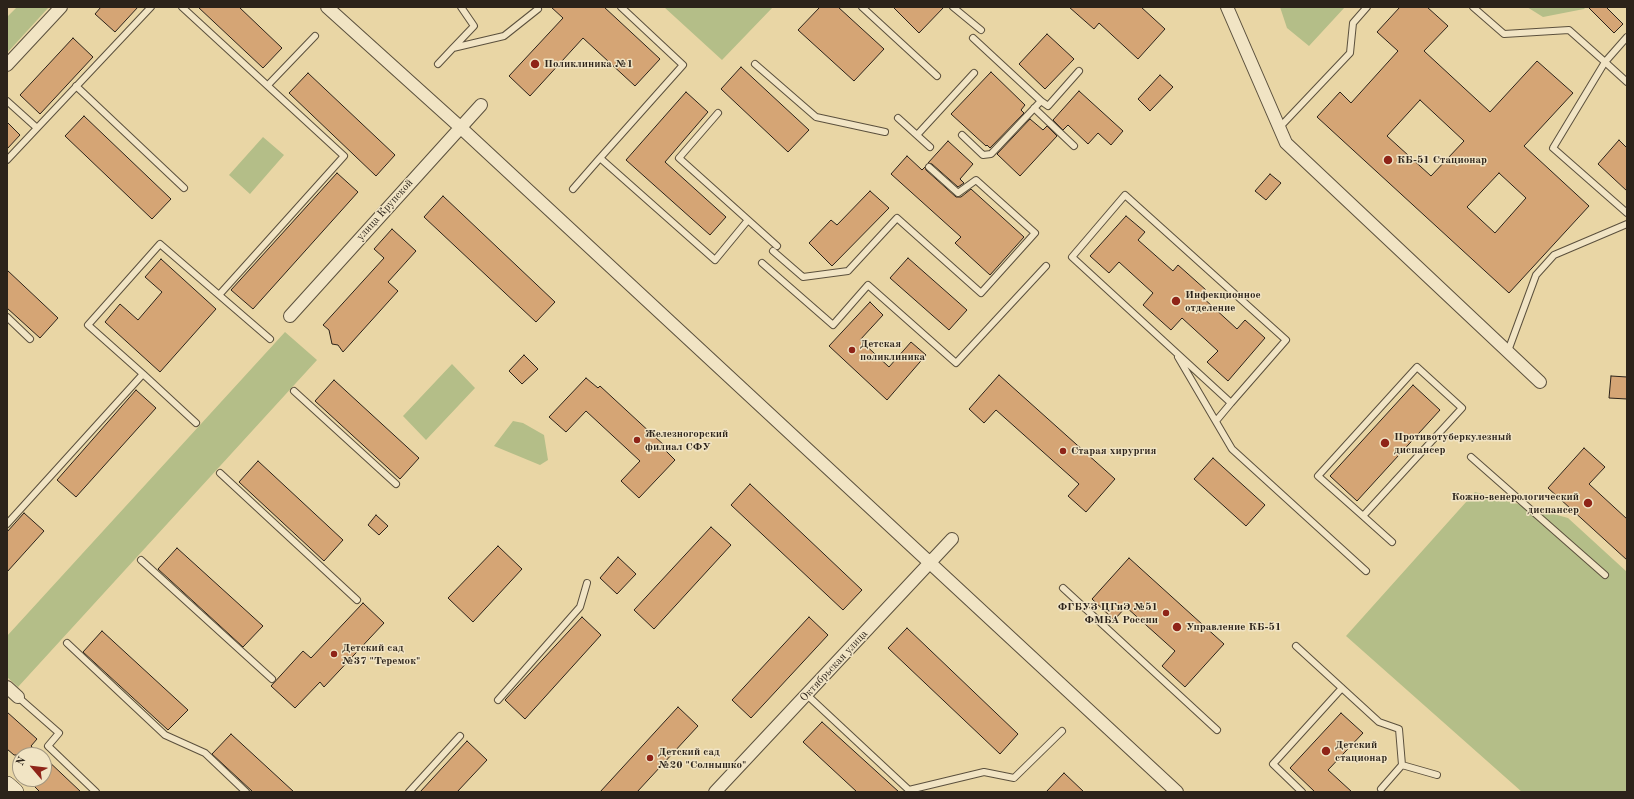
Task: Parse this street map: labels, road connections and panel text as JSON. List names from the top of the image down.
{
  "streets": {
    "street": ["улица Крупской", "Октябрьская улица"]
  },
  "places": [
    "Поликлиника №1",
    "КБ-51 Стационар",
    "Инфекционное отделение",
    "Детская поликлиника",
    "Железногорский филиал СФУ",
    "Противотуберкулезный диспансер",
    "Старая хирургия",
    "Кожно-венерологический диспансер",
    "ФГБУЗ ЦГиЭ №51 ФМБА России",
    "Управление КБ-51",
    "Детский сад №37 \"Теремок\"",
    "Детский стационар",
    "Детский сад №20 \"Солнышко\""
  ],
  "north": "top left"
}
